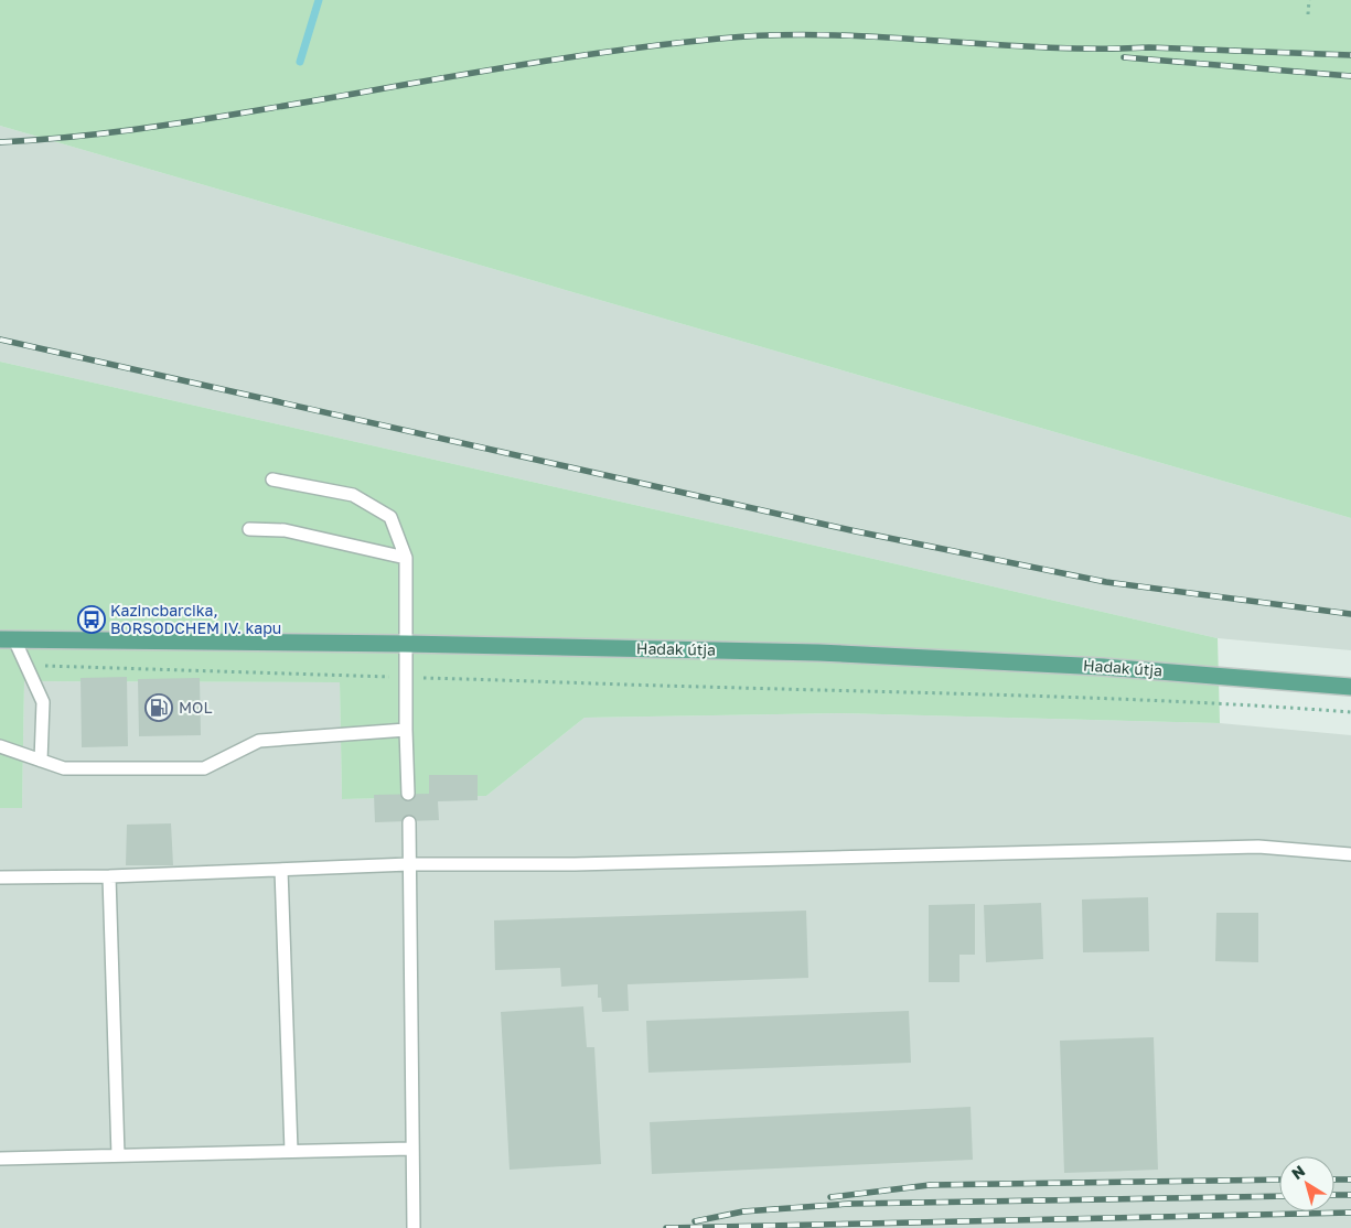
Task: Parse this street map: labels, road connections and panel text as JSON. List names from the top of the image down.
{
  "streets": {
    "main road": ["Hadak útja"]
  },
  "places": {
    "bus stop": ["Kazincbarcika, BORSODCHEM IV. kapu"],
    "fuel station": ["MOL"]
  },
  "north": "top left"
}
